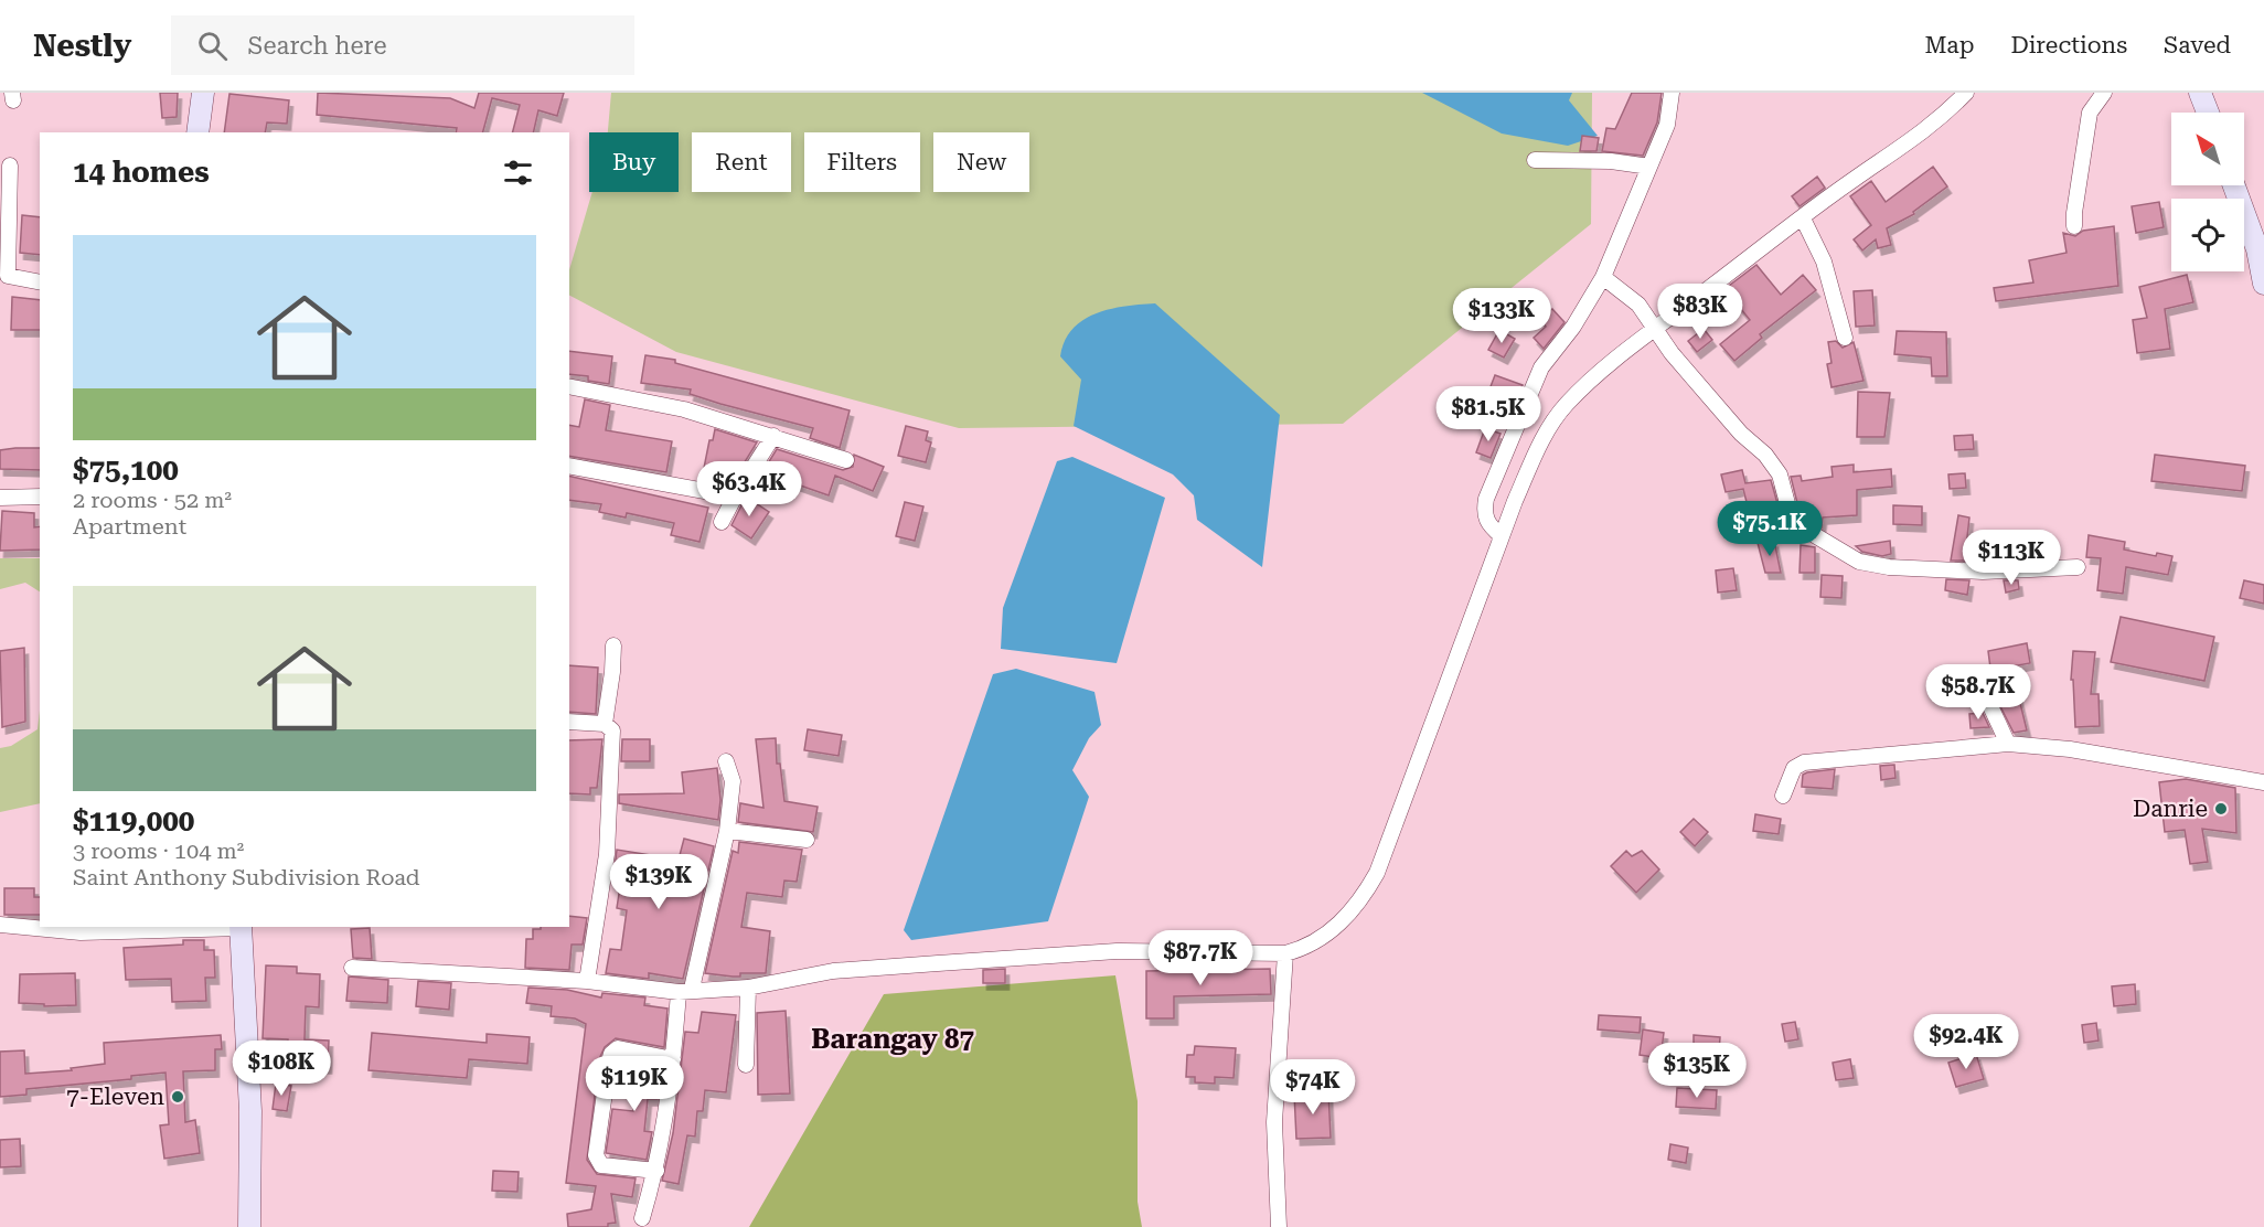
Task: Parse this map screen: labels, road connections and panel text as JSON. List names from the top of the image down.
{
  "districts": ["Barangay 87"],
  "places": ["Danrie", "7-Eleven"],
  "north": "top left",
  "page": {
    "header": "Nestly",
    "search": "Search here",
    "nav": ["Map", "Directions", "Saved"],
    "chip": [
      "Buy",
      "Rent",
      "Filters",
      "New"
    ],
    "heading": "14 homes",
    "list": [
      {
        "name": "$75,100",
        "note": "2 rooms · 52 m² · Apartment"
      },
      {
        "name": "$119,000",
        "note": "3 rooms · 104 m² · Saint Anthony Subdivision Road"
      }
    ],
    "price": [
      "$83K",
      "$133K",
      "$81.5K",
      "$63.4K",
      "$75.1K",
      "$113K",
      "$58.7K",
      "$139K",
      "$87.7K",
      "$92.4K",
      "$108K",
      "$135K",
      "$119K",
      "$74K"
    ]
  }
}
